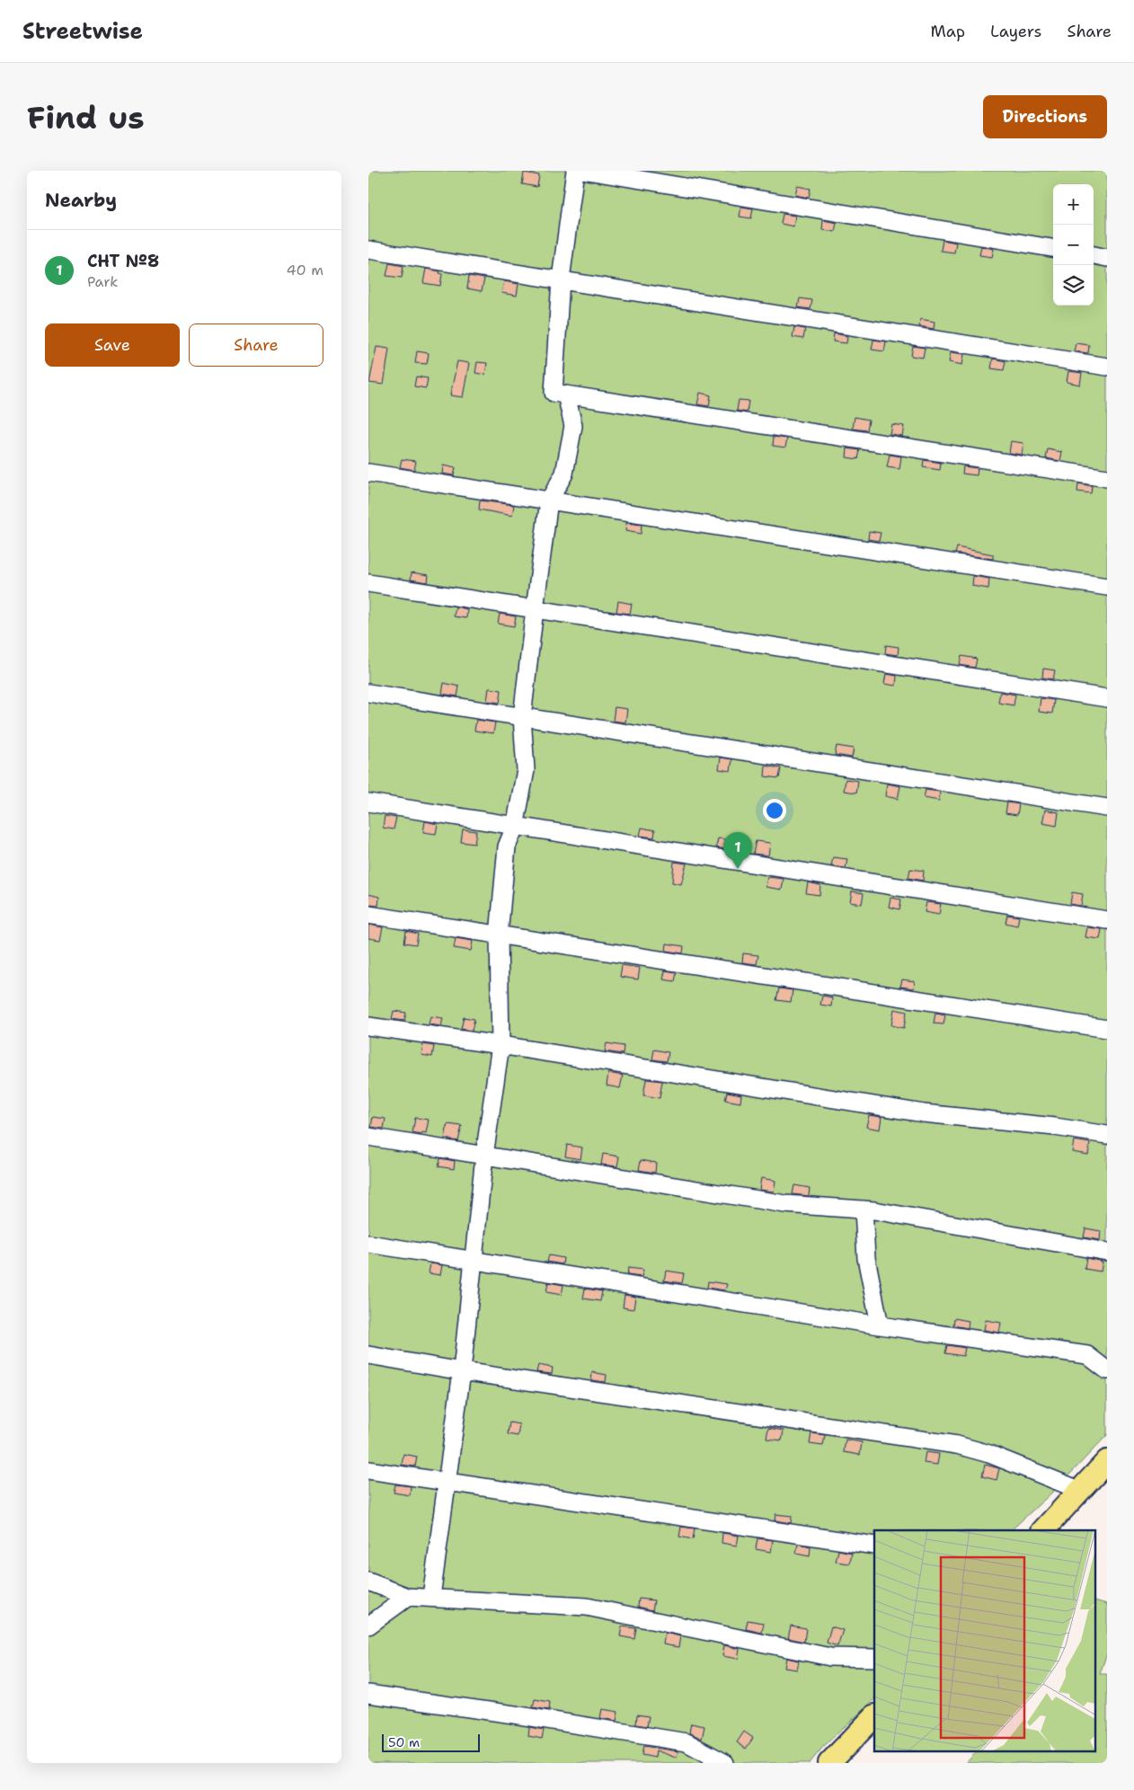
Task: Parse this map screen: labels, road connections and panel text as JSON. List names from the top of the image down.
{
  "scale_bar": "50 m",
  "page": {
    "header": "Streetwise",
    "nav": ["Map", "Layers", "Share"],
    "buttons": [
      "Directions",
      ["Save", "Share"]
    ],
    "title": "Find us",
    "heading": "Nearby",
    "map_buttons": ["+", "−"],
    "list": [
      {
        "mark": "1",
        "name": "СНТ №8",
        "note": "Park",
        "value": "40 m"
      }
    ],
    "pins": "1",
    "scale": "50 m"
  }
}
